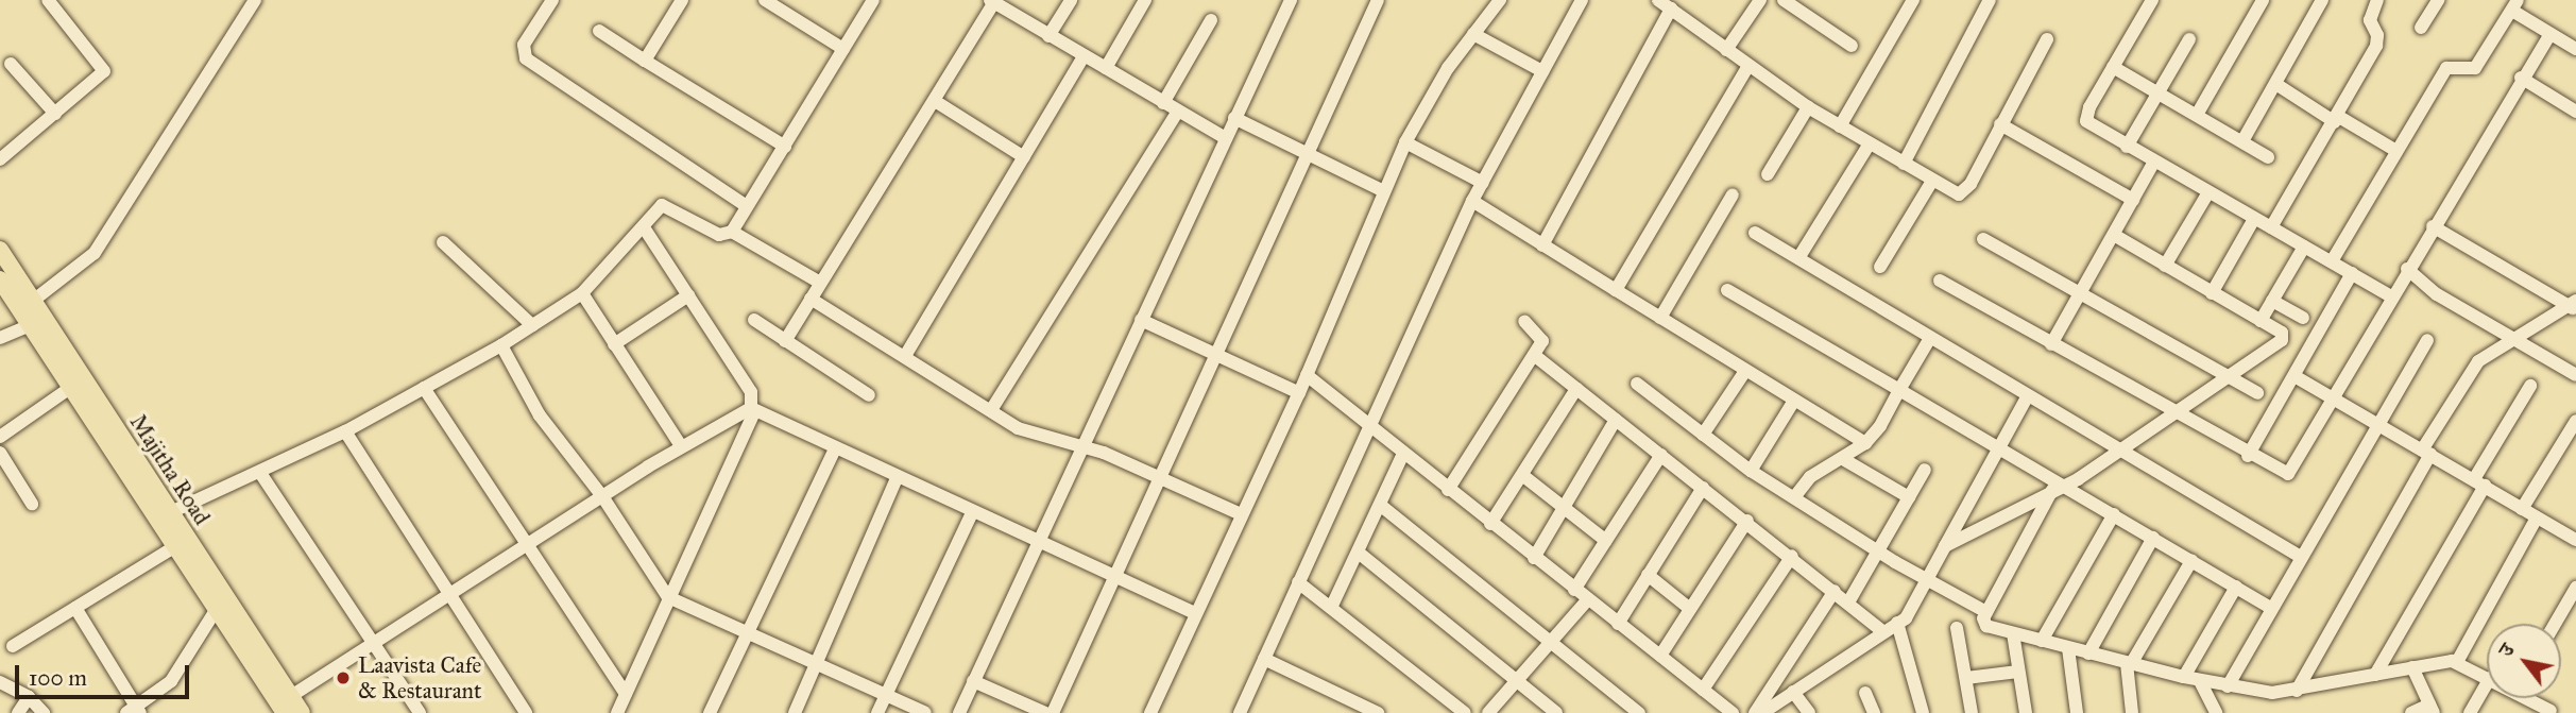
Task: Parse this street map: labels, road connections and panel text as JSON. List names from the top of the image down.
{
  "streets": {
    "main road": ["Majitha Road"]
  },
  "places": ["Laavista Cafe & Restaurant"],
  "scale_bar": "100 m",
  "north": "top left"
}
